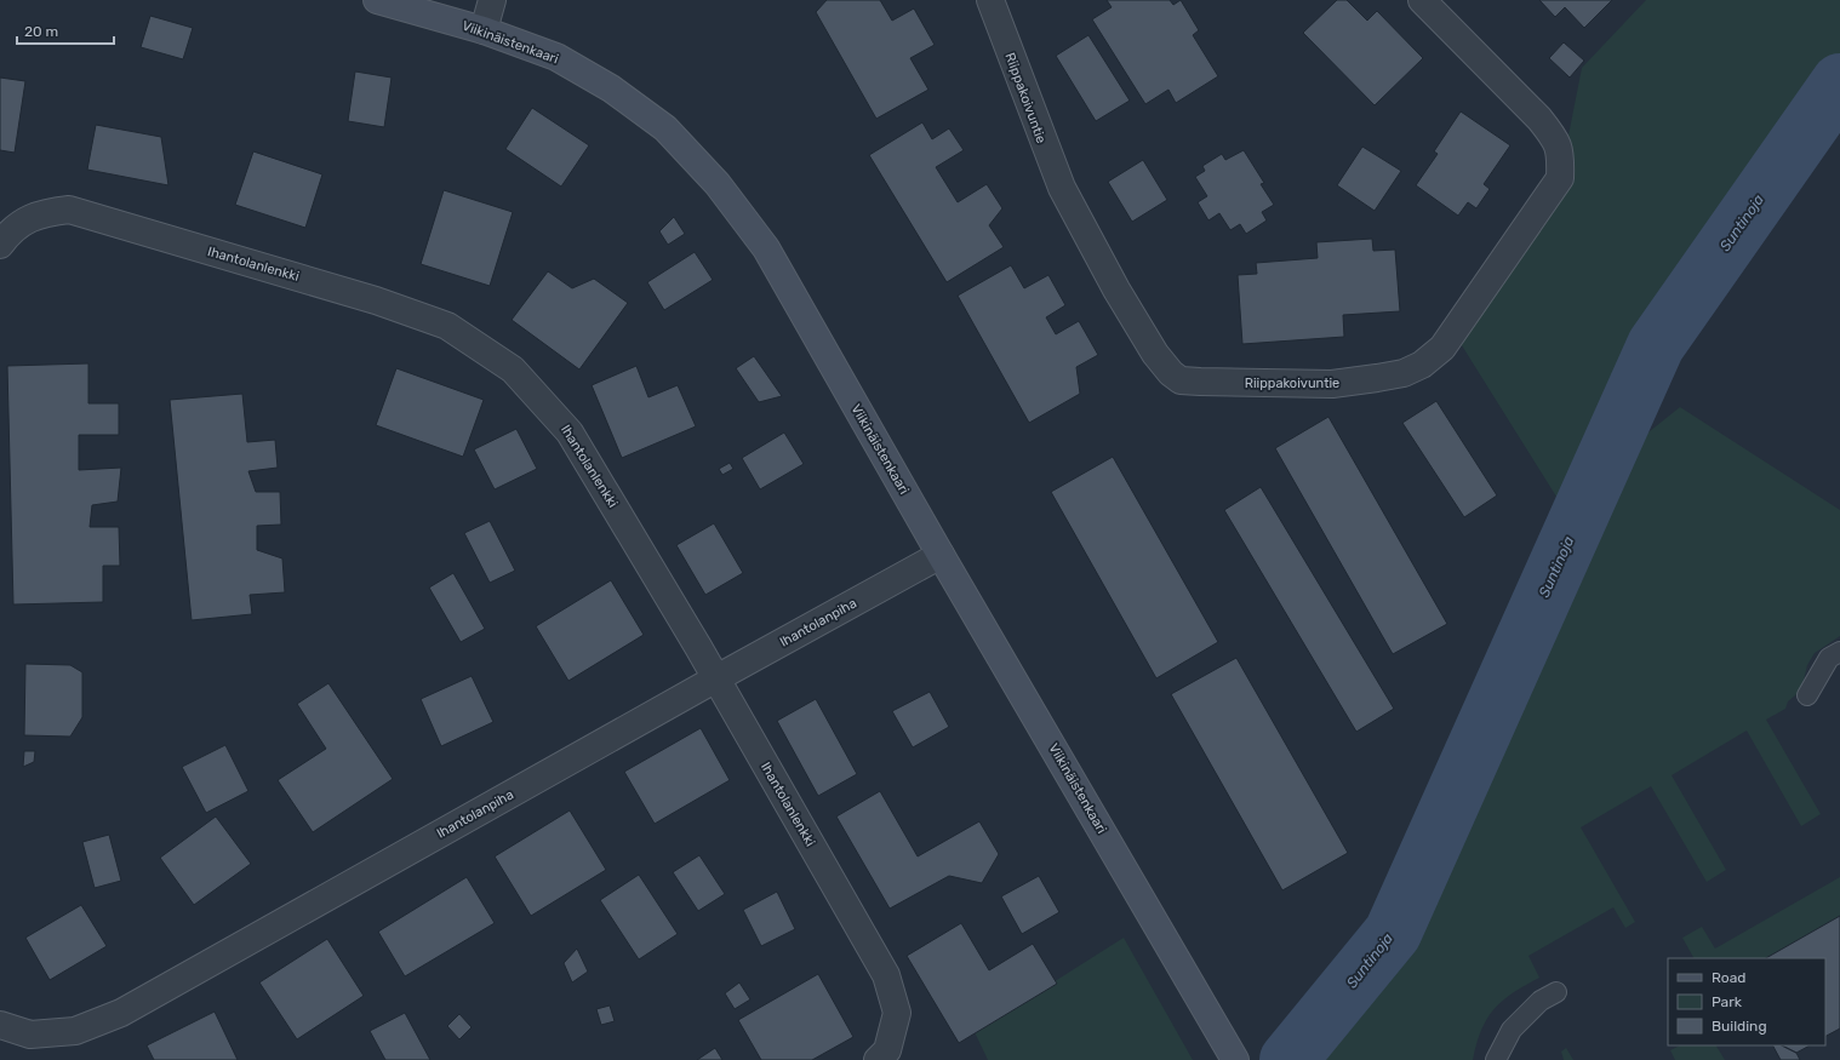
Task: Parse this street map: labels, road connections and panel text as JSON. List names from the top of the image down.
{
  "streets": {
    "street": [
      "Viikinäistenkaari",
      "Riippakoivuntie",
      "Ihantolanlenkki",
      "Ihantolanpiha"
    ]
  },
  "crossings": [
    ["Viikinäistenkaari", "Ihantolanpiha"],
    ["Ihantolanlenkki", "Ihantolanpiha"]
  ],
  "water": ["Suntinoja"],
  "legend": ["Road", "Park", "Building"],
  "scale_bar": "20 m"
}
